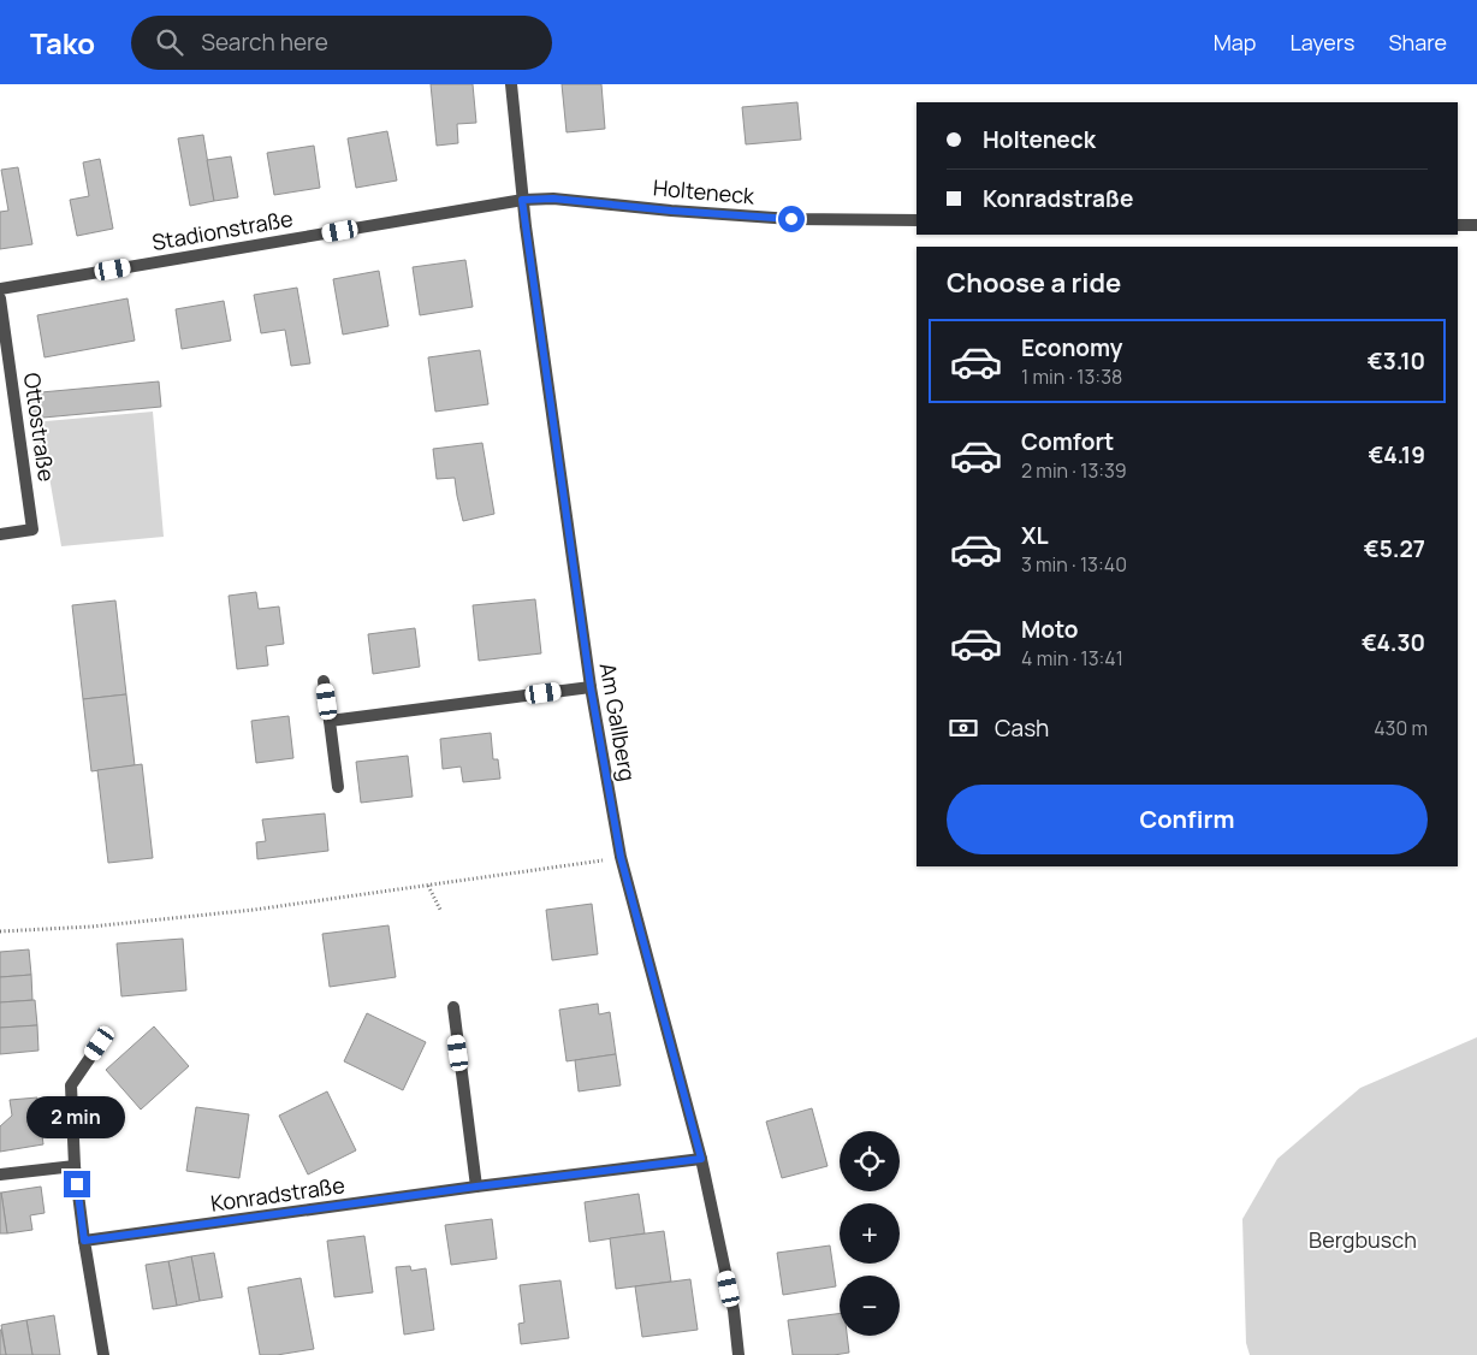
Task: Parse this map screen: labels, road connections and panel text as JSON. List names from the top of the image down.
{
  "streets": {
    "street": [
      "Holteneck",
      "Stadionstraße",
      "Ottostraße",
      "Am Gallberg",
      "Konradstraße"
    ]
  },
  "crossings": [
    ["Holteneck", "Stadionstraße"],
    ["Holteneck", "Am Gallberg"],
    ["Stadionstraße", "Am Gallberg"],
    ["Am Gallberg", "Konradstraße"]
  ],
  "parks": ["Bergbusch"],
  "page": {
    "header": "Tako",
    "search": "Search here",
    "nav": ["Map", "Layers", "Share"],
    "banner": ["Holteneck", "Konradstraße"],
    "heading": "Choose a ride",
    "list": [
      {
        "name": "Economy",
        "note": "1 min · 13:38",
        "value": "€3.10"
      },
      {
        "name": "Comfort",
        "note": "2 min · 13:39",
        "value": "€4.19"
      },
      {
        "name": "XL",
        "note": "3 min · 13:40",
        "value": "€5.27"
      },
      {
        "name": "Moto",
        "note": "4 min · 13:41",
        "value": "€4.30"
      }
    ],
    "pay": ["Cash", "430 m"],
    "buttons": "Confirm",
    "bubble": "2 min",
    "map_buttons": ["+", "−"]
  }
}
